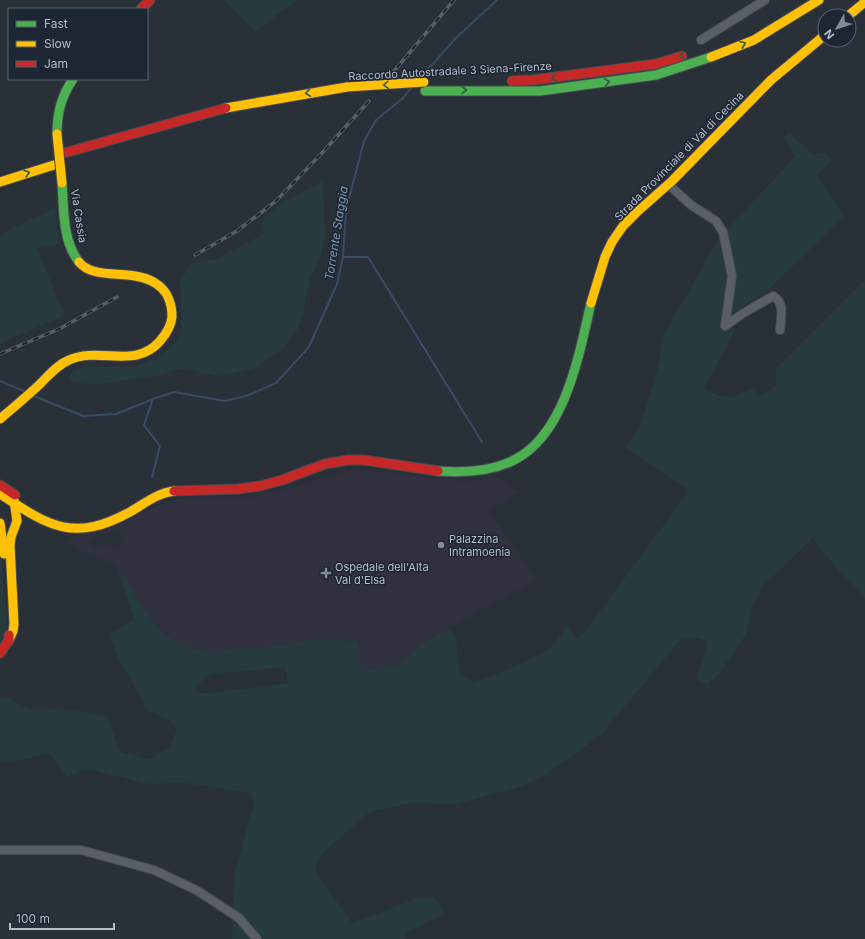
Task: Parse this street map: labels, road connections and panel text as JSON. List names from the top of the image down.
{
  "streets": {
    "main road": ["Raccordo Autostradale 3 Siena-Firenze", "Strada Provinciale di Val di Cecina", "Via Cassia"]
  },
  "water": ["Torrente Staggia"],
  "places": {
    "other": ["Palazzina Intramoenia"],
    "health": ["Ospedale dell'Alta Val d'Elsa"]
  },
  "legend": ["Fast", "Slow", "Jam"],
  "scale_bar": "100 m",
  "north": "bottom left"
}
